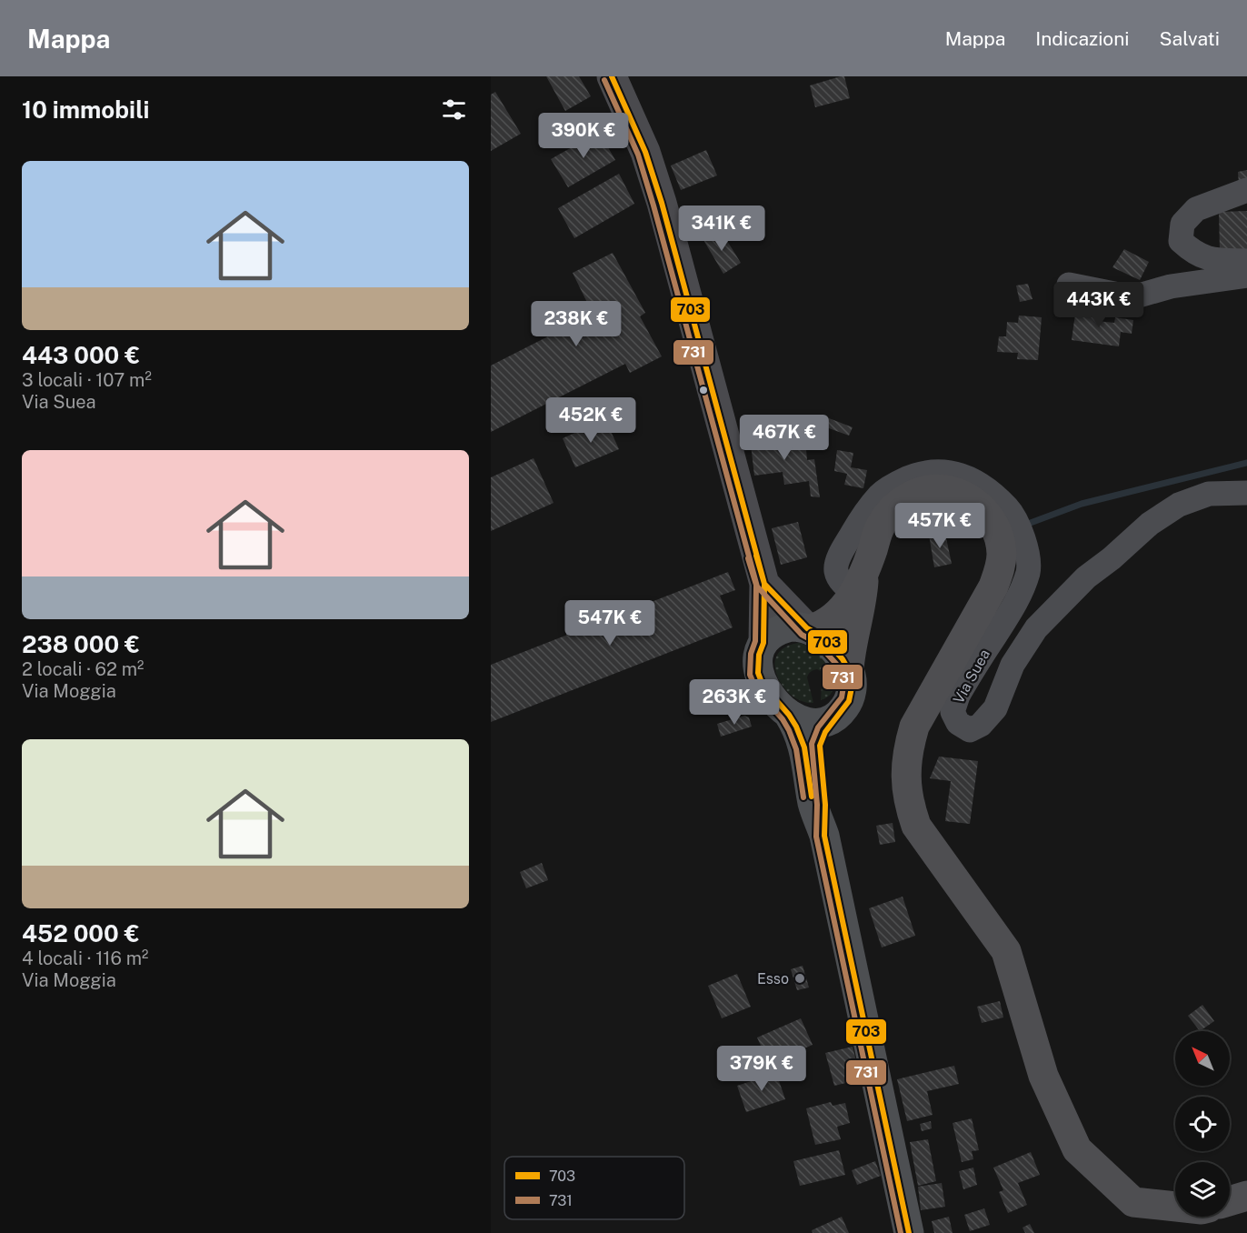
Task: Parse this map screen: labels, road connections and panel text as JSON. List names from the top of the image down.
{
  "streets": {
    "street": ["Via Suea"]
  },
  "places": ["Esso"],
  "lines": ["transit line 703", "transit line 731"],
  "legend": ["703", "731"],
  "north": "top left",
  "page": {
    "header": "Mappa",
    "nav": ["Mappa", "Indicazioni", "Salvati"],
    "heading": "10 immobili",
    "price": [
      "390K €",
      "341K €",
      "443K €",
      "238K €",
      "452K €",
      "467K €",
      "457K €",
      "547K €",
      "263K €",
      "379K €"
    ],
    "list": [
      {
        "name": "443 000 €",
        "note": "3 locali · 107 m² · Via Suea"
      },
      {
        "name": "238 000 €",
        "note": "2 locali · 62 m² · Via Moggia"
      },
      {
        "name": "452 000 €",
        "note": "4 locali · 116 m² · Via Moggia"
      }
    ]
  }
}
